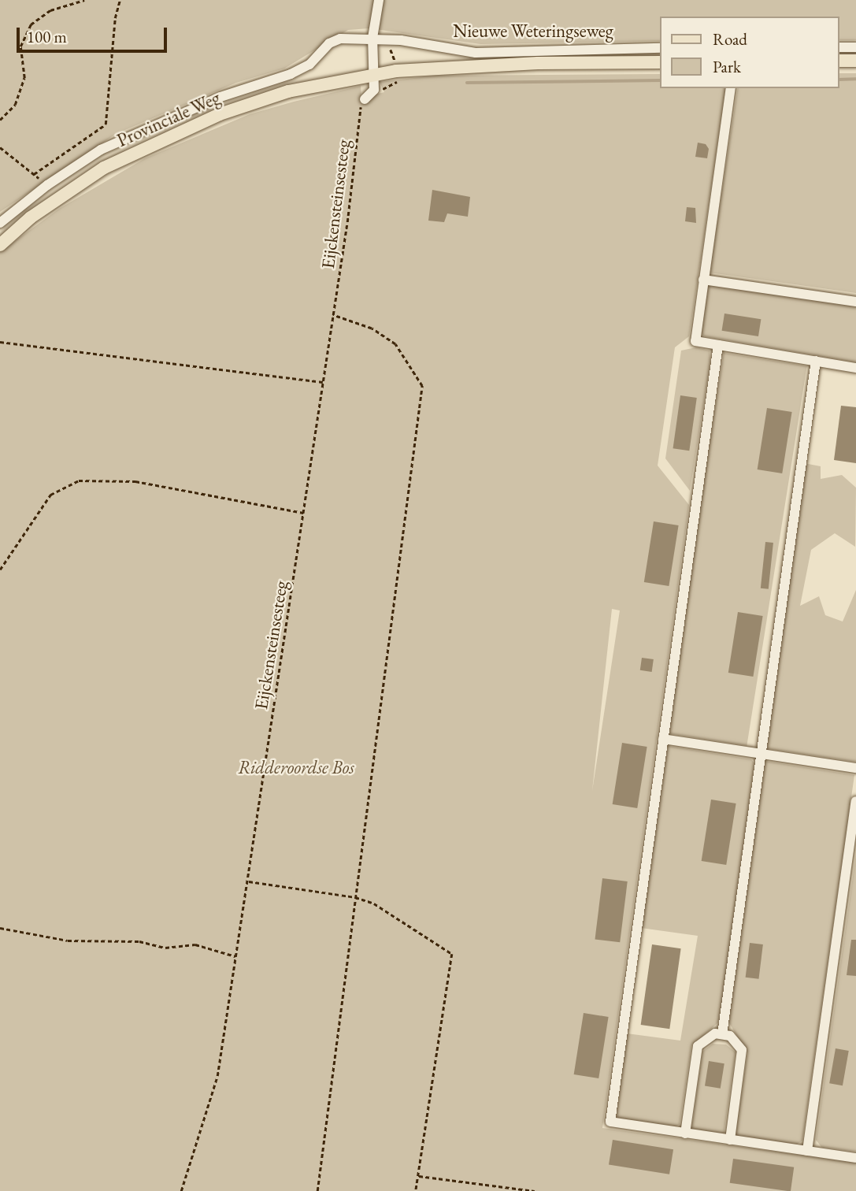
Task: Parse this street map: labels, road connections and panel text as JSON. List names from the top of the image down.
{
  "streets": {
    "main road": ["Nieuwe Weteringseweg", "Provinciale Weg"],
    "path": ["Eijckensteinsesteeg"]
  },
  "crossings": [
    ["Nieuwe Weteringseweg", "Provinciale Weg"]
  ],
  "parks": ["Ridderoordse Bos"],
  "legend": ["Road", "Park"],
  "scale_bar": "100 m"
}
